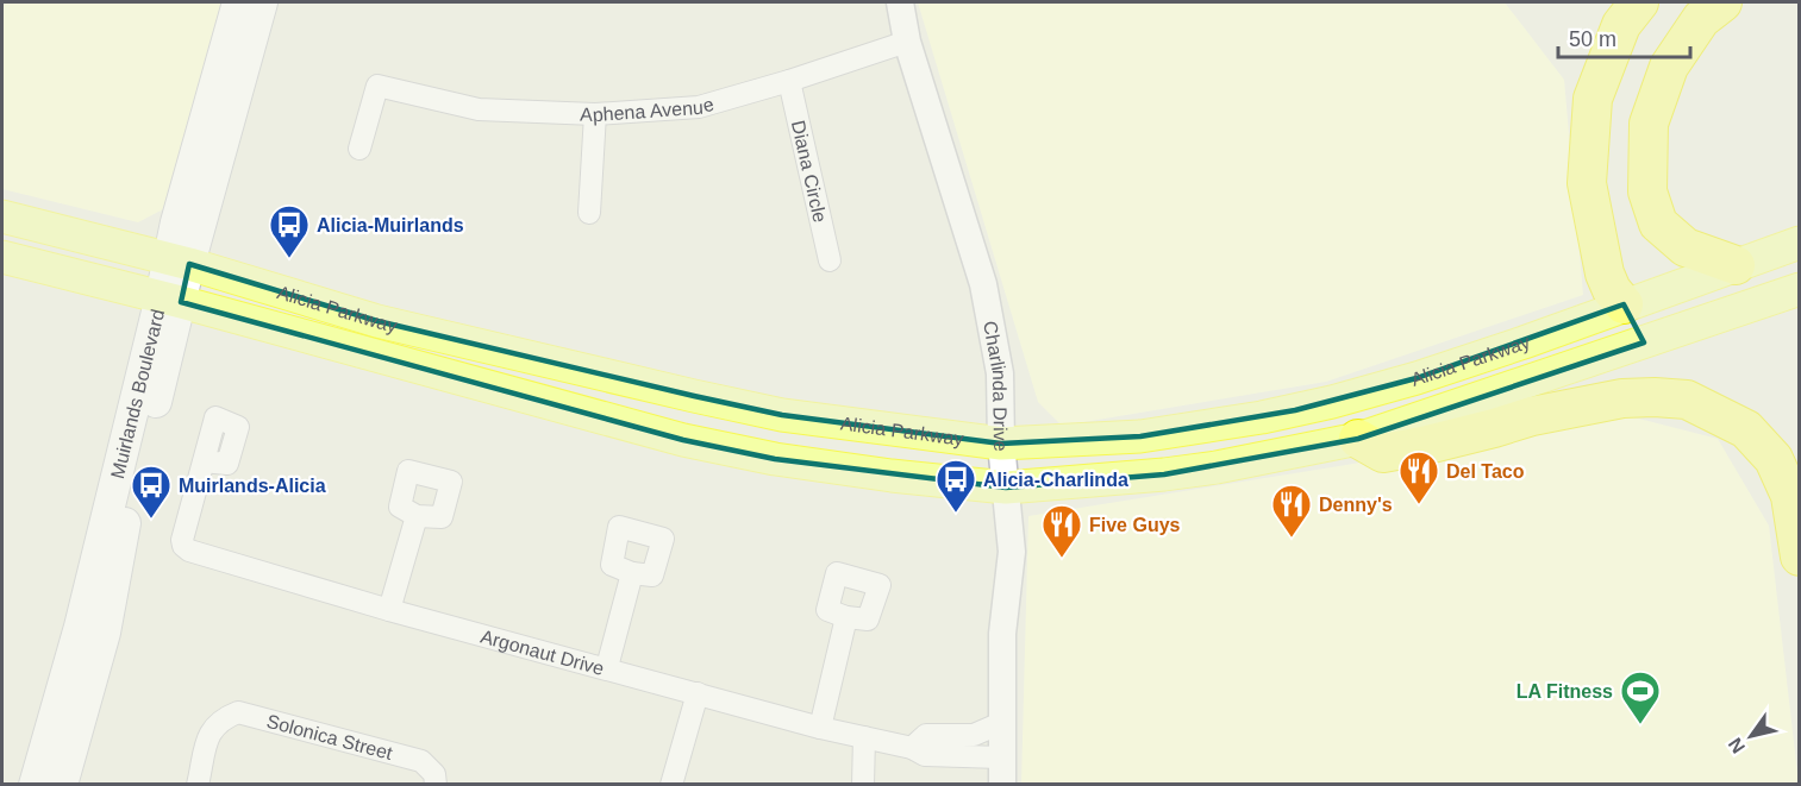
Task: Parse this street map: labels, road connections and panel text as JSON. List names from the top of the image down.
{
  "streets": {
    "main road": ["Alicia Parkway", "Muirlands Boulevard"],
    "street": [
      "Aphena Avenue",
      "Diana Circle",
      "Charlinda Drive",
      "Argonaut Drive",
      "Solonica Street"
    ]
  },
  "crossings": [
    ["Aphena Avenue", "Diana Circle"],
    ["Aphena Avenue", "Charlinda Drive"],
    ["Alicia Parkway", "Charlinda Drive"],
    ["Alicia Parkway", "Muirlands Boulevard"],
    ["Charlinda Drive", "Argonaut Drive"]
  ],
  "places": {
    "bus stop": ["Alicia-Muirlands", "Alicia-Charlinda", "Muirlands-Alicia"],
    "restaurant": ["Del Taco", "Denny's", "Five Guys"],
    "sports": ["LA Fitness"]
  },
  "scale_bar": "50 m",
  "north": "bottom left"
}
